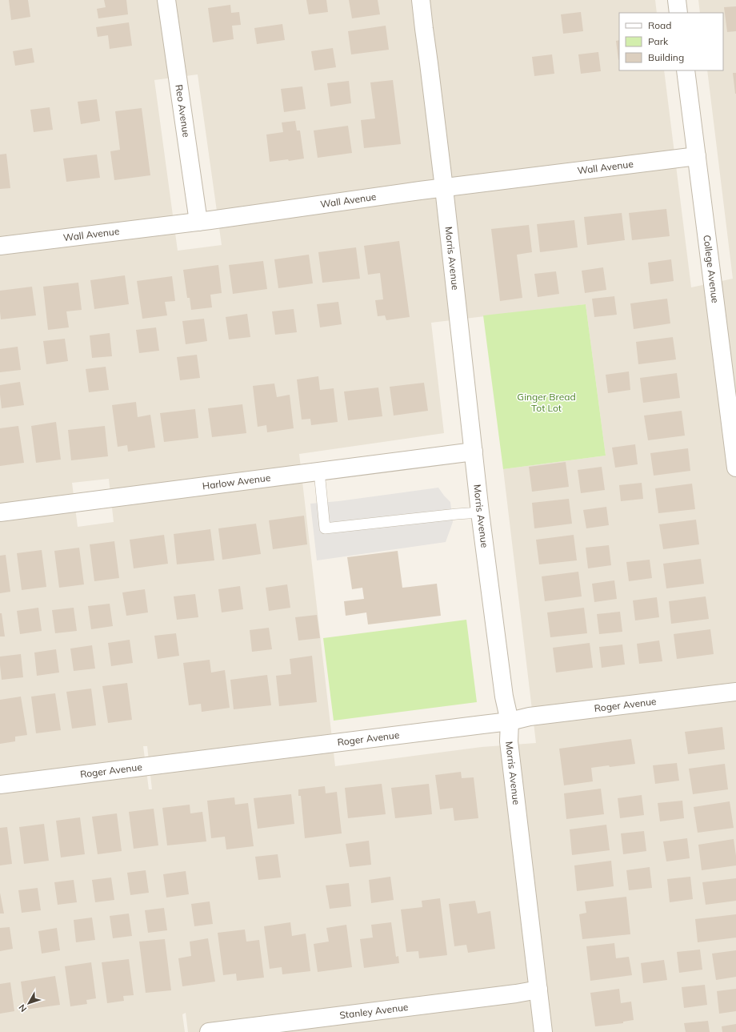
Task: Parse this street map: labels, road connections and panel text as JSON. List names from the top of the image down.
{
  "streets": {
    "street": [
      "Reo Avenue",
      "Wall Avenue",
      "Morris Avenue",
      "College Avenue",
      "Harlow Avenue",
      "Roger Avenue",
      "Stanley Avenue"
    ]
  },
  "crossings": [
    ["Reo Avenue", "Wall Avenue"],
    ["Wall Avenue", "Morris Avenue"],
    ["Wall Avenue", "College Avenue"],
    ["Morris Avenue", "Harlow Avenue"],
    ["Morris Avenue", "Roger Avenue"],
    ["Morris Avenue", "Stanley Avenue"]
  ],
  "parks": ["Ginger Bread Tot Lot"],
  "legend": ["Road", "Park", "Building"],
  "north": "bottom left"
}
